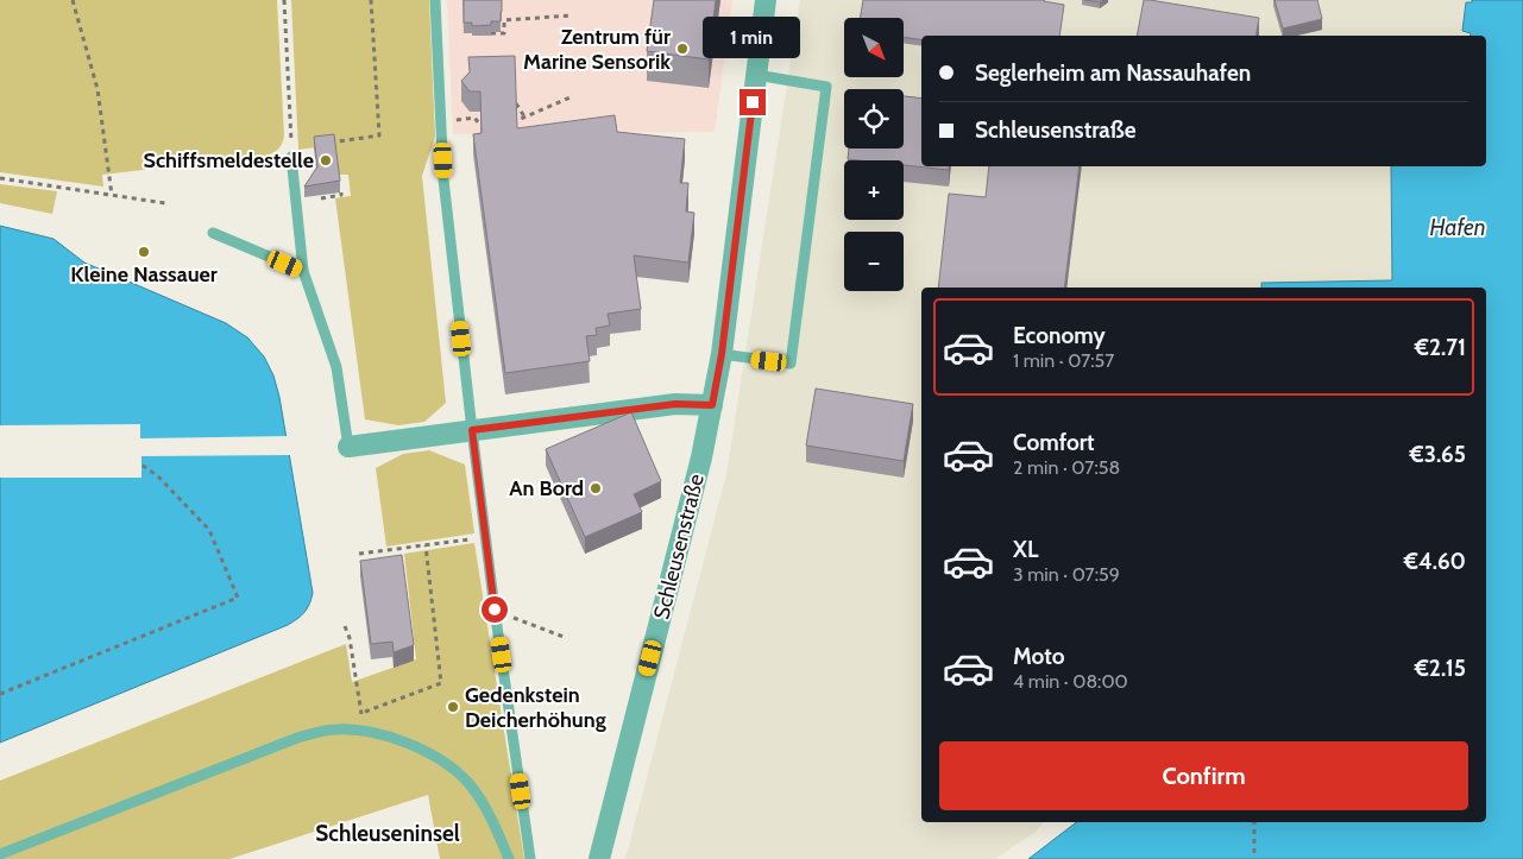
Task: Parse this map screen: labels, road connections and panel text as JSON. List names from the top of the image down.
{
  "streets": {
    "street": ["Schleusenstraße"]
  },
  "districts": ["Schleuseninsel"],
  "water": ["Hafen"],
  "places": [
    "Zentrum für Marine Sensorik",
    "Schiffsmeldestelle",
    "Kleine Nassauer",
    "An Bord",
    "Gedenkstein Deicherhöhung"
  ],
  "north": "bottom right",
  "page": {
    "bubble": "1 min",
    "map_buttons": ["+", "−"],
    "banner": ["Seglerheim am Nassauhafen", "Schleusenstraße"],
    "list": [
      {
        "name": "Economy",
        "note": "1 min · 07:57",
        "value": "€2.71"
      },
      {
        "name": "Comfort",
        "note": "2 min · 07:58",
        "value": "€3.65"
      },
      {
        "name": "XL",
        "note": "3 min · 07:59",
        "value": "€4.60"
      },
      {
        "name": "Moto",
        "note": "4 min · 08:00",
        "value": "€2.15"
      }
    ],
    "buttons": "Confirm"
  }
}
